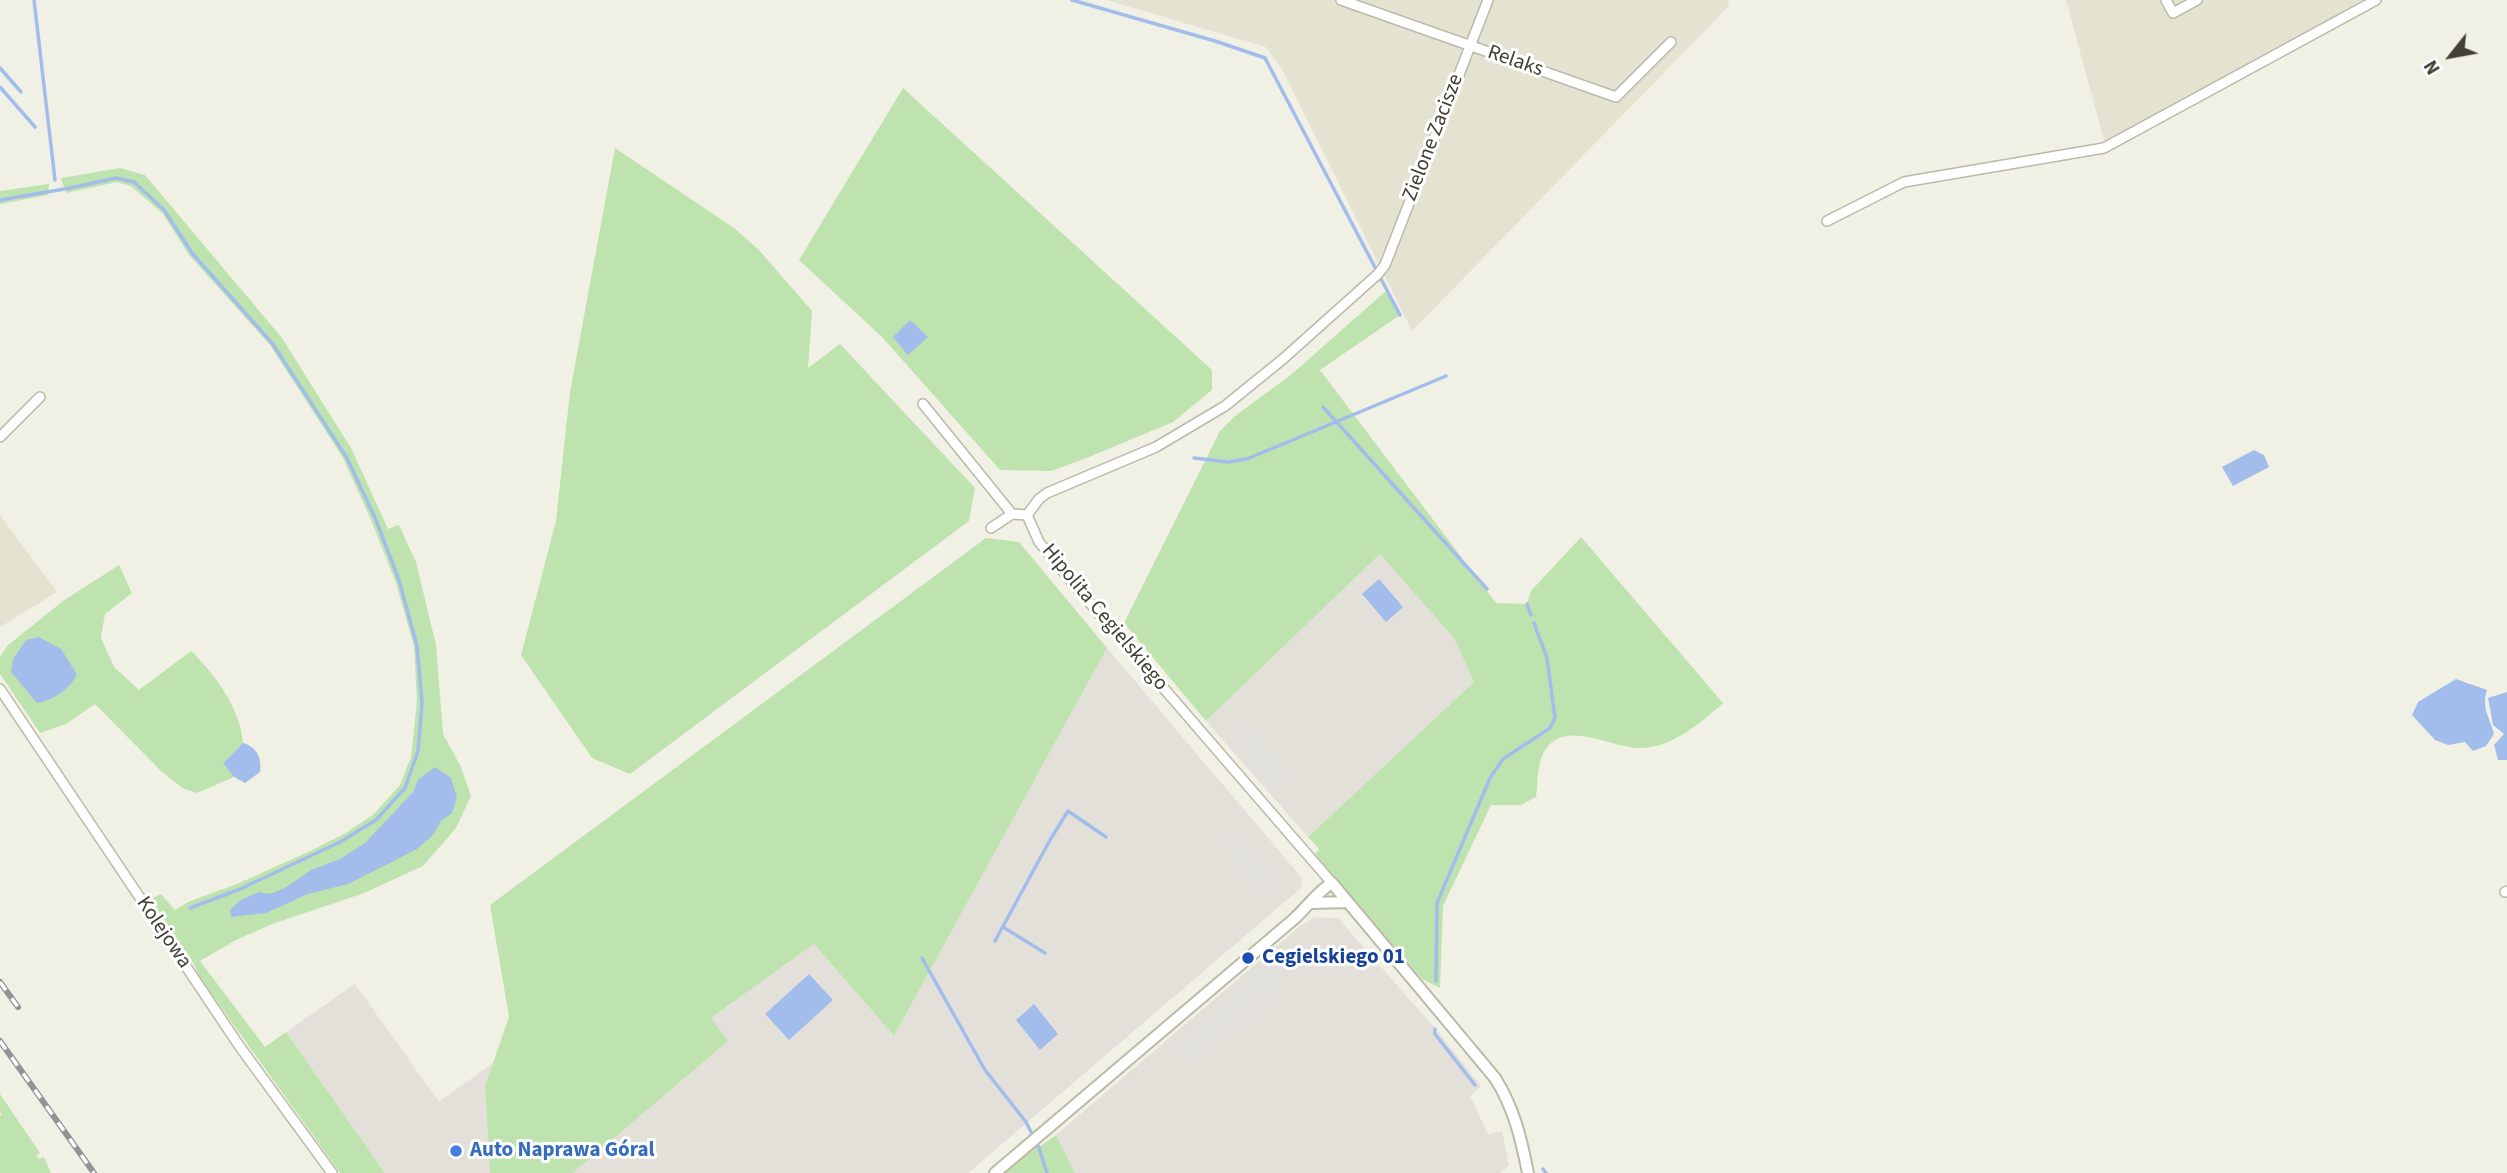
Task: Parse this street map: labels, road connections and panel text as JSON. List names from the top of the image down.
{
  "streets": {
    "street": [
      "Relaks",
      "Zielone Zacisze",
      "Hipolita Cegielskiego",
      "Kolejowa"
    ]
  },
  "crossings": [
    ["Relaks", "Zielone Zacisze"],
    ["Zielone Zacisze", "Hipolita Cegielskiego"]
  ],
  "places": ["Cegielskiego 01", "Auto Naprawa Góral"],
  "north": "bottom left"
}
